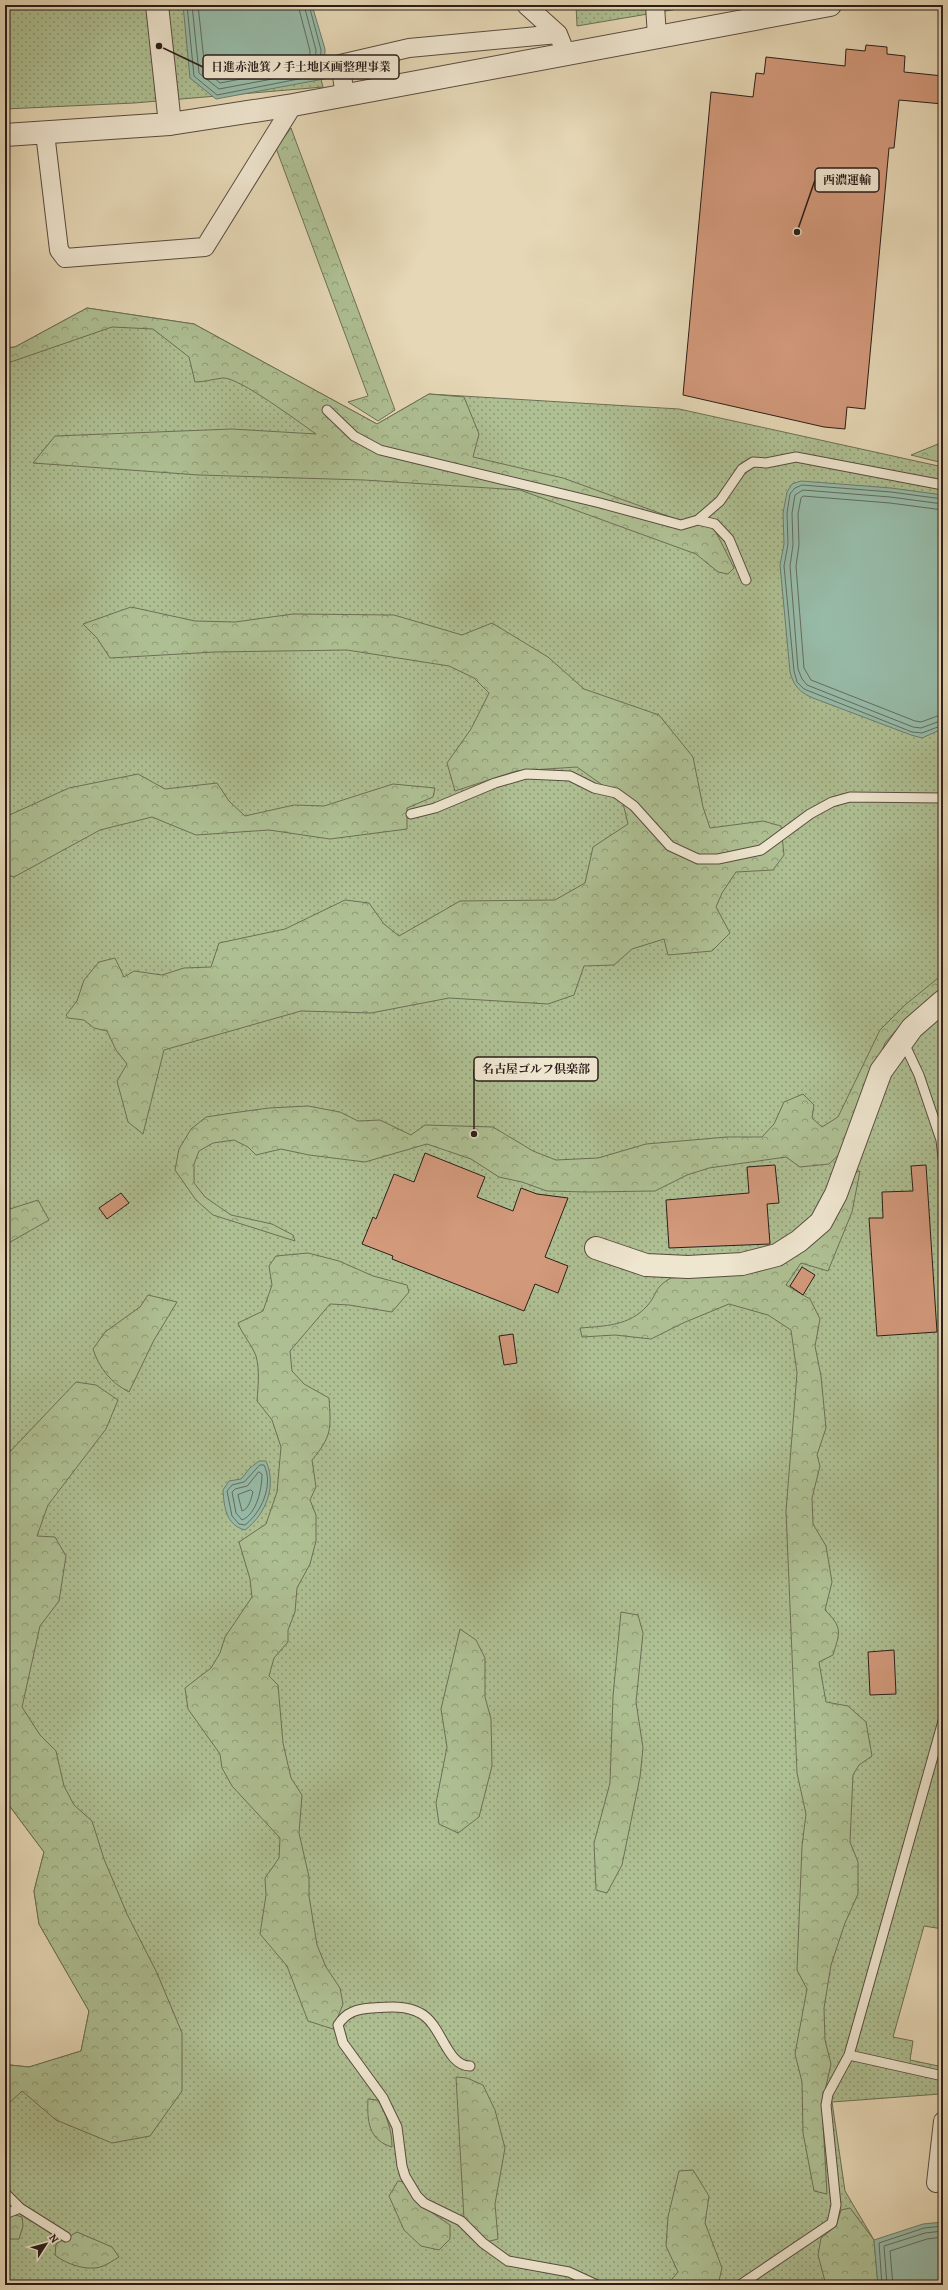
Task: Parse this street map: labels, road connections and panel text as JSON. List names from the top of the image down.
{
  "places": ["日進赤池箕ノ手土地区画整理事業", "西濃運輸", "名古屋ゴルフ倶楽部"],
  "north": "top right"
}
